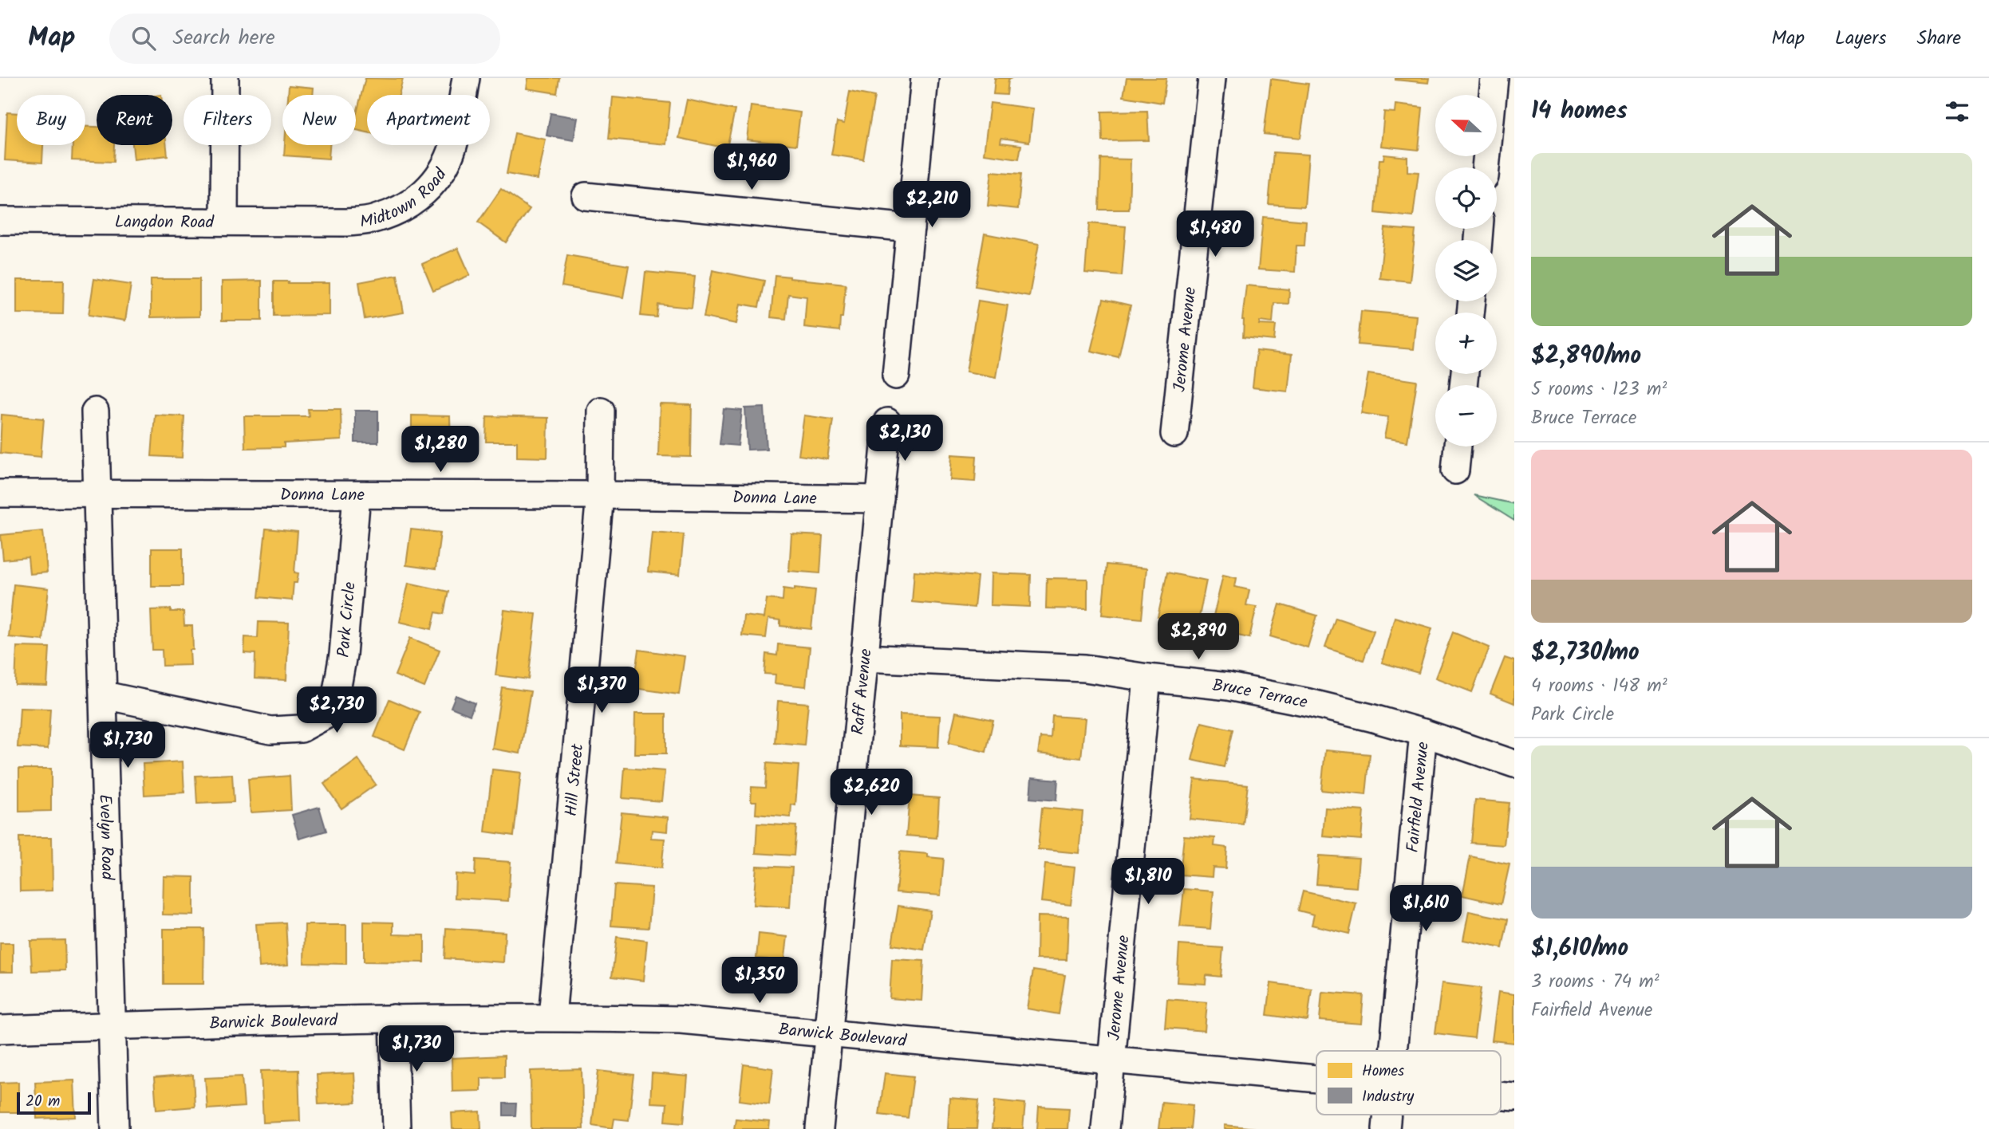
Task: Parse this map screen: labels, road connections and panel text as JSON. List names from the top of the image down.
{
  "streets": {
    "street": [
      "Midtown Road",
      "Langdon Road",
      "Jerome Avenue",
      "Donna Lane",
      "Park Circle",
      "Raff Avenue",
      "Bruce Terrace",
      "Hill Street",
      "Fairfield Avenue",
      "Evelyn Road",
      "Barwick Boulevard"
    ]
  },
  "crossings": [
    ["Midtown Road", "Langdon Road"],
    ["Jerome Avenue", "Bruce Terrace"],
    ["Jerome Avenue", "Barwick Boulevard"],
    ["Donna Lane", "Park Circle"],
    ["Donna Lane", "Raff Avenue"],
    ["Donna Lane", "Hill Street"],
    ["Donna Lane", "Evelyn Road"],
    ["Park Circle", "Evelyn Road"],
    ["Raff Avenue", "Bruce Terrace"],
    ["Raff Avenue", "Barwick Boulevard"],
    ["Bruce Terrace", "Fairfield Avenue"],
    ["Hill Street", "Barwick Boulevard"],
    ["Evelyn Road", "Barwick Boulevard"]
  ],
  "legend": ["Homes", "Industry"],
  "scale_bar": "20 m",
  "north": "left",
  "page": {
    "header": "Map",
    "search": "Search here",
    "nav": ["Map", "Layers", "Share"],
    "heading": "14 homes",
    "map_buttons": ["+", "−"],
    "chip": [
      "Buy",
      "Rent",
      "Filters",
      "New",
      "Apartment"
    ],
    "price": [
      "$1,960",
      "$2,210",
      "$1,480",
      "$2,130",
      "$1,280",
      "$2,890",
      "$1,370",
      "$2,730",
      "$1,730",
      "$2,620",
      "$1,810",
      "$1,610",
      "$1,350",
      "$1,730"
    ],
    "list": [
      {
        "name": "$2,890/mo",
        "note": "5 rooms · 123 m² · Bruce Terrace"
      },
      {
        "name": "$2,730/mo",
        "note": "4 rooms · 148 m² · Park Circle"
      },
      {
        "name": "$1,610/mo",
        "note": "3 rooms · 74 m² · Fairfield Avenue"
      }
    ],
    "scale": "20 m"
  }
}
